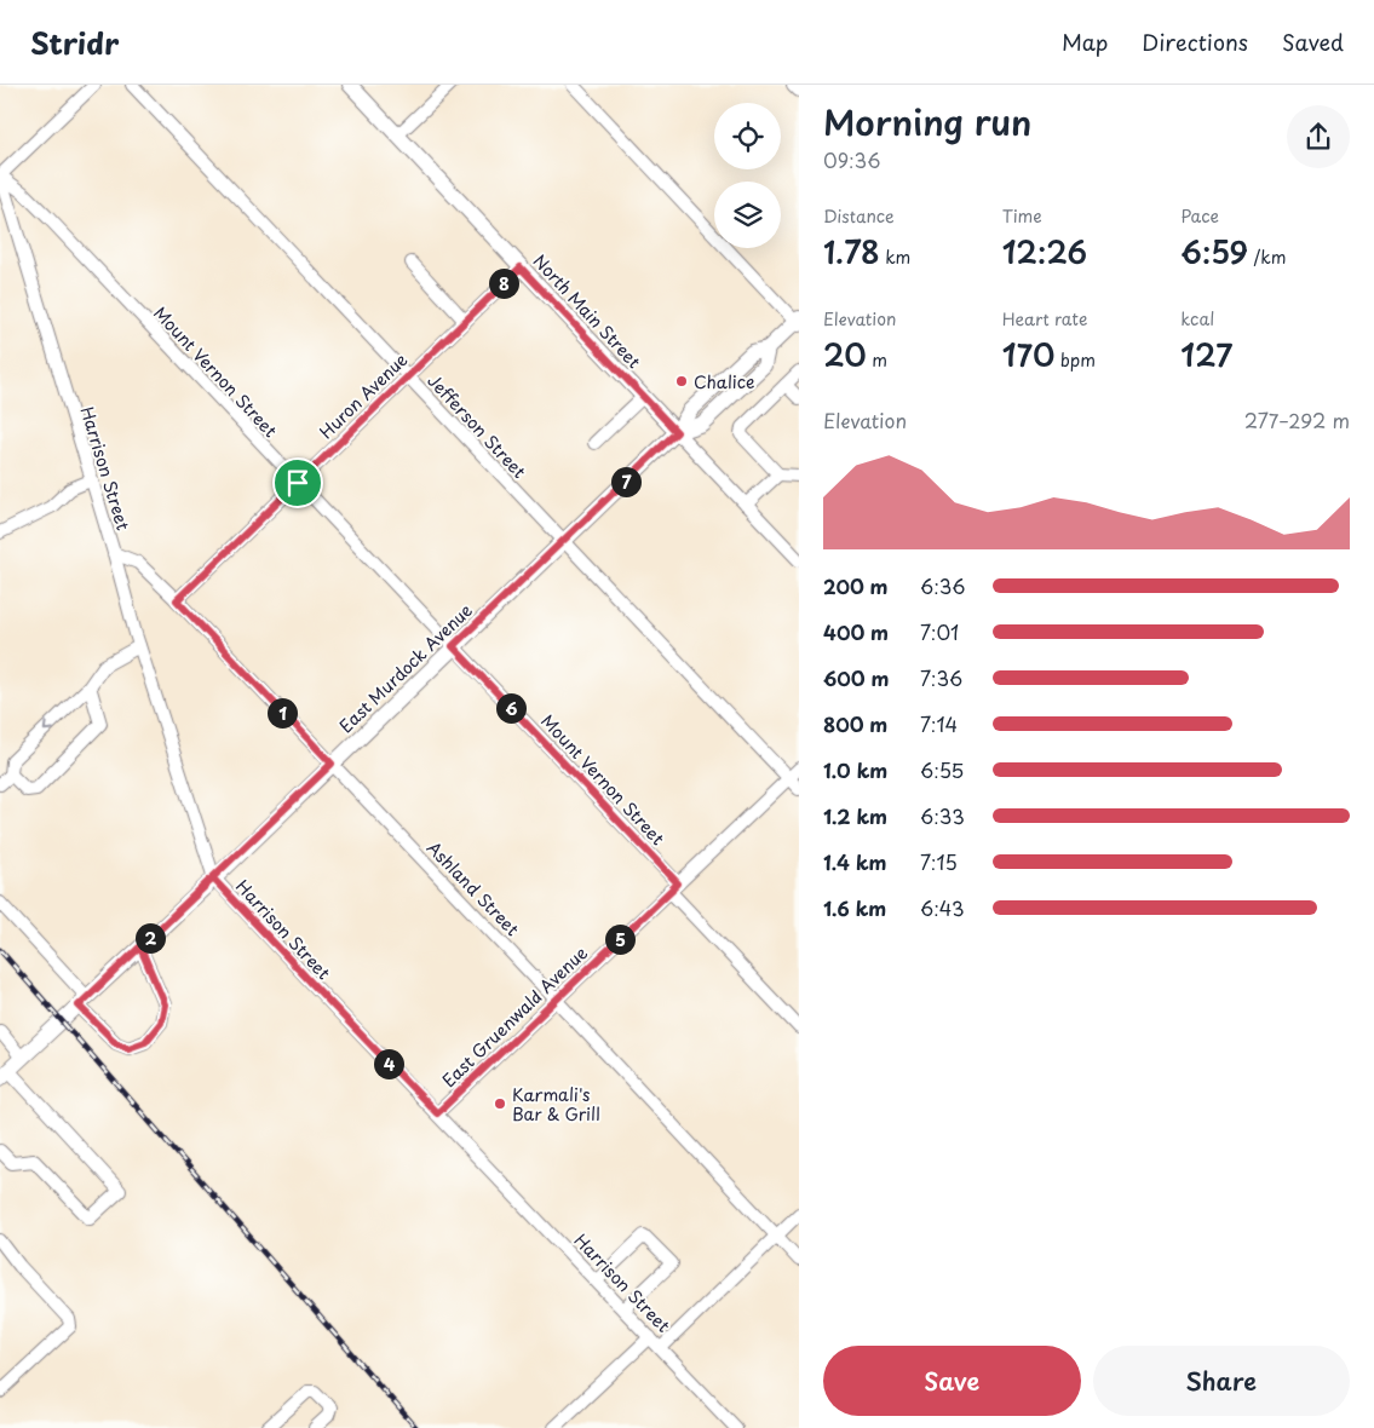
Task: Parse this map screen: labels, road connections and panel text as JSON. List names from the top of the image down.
{
  "streets": {
    "main road": ["North Main Street", "East Murdock Avenue"],
    "street": [
      "Mount Vernon Street",
      "Huron Avenue",
      "Jefferson Street",
      "Harrison Street",
      "Ashland Street",
      "East Gruenwald Avenue"
    ]
  },
  "crossings": [
    ["North Main Street", "Huron Avenue"],
    ["North Main Street", "East Murdock Avenue"],
    ["Mount Vernon Street", "Huron Avenue"],
    ["Mount Vernon Street", "Harrison Street"],
    ["Mount Vernon Street", "East Murdock Avenue"],
    ["Mount Vernon Street", "East Gruenwald Avenue"],
    ["Huron Avenue", "Jefferson Street"],
    ["Huron Avenue", "Ashland Street"],
    ["Jefferson Street", "East Murdock Avenue"],
    ["Jefferson Street", "East Gruenwald Avenue"],
    ["Harrison Street", "East Murdock Avenue"],
    ["Harrison Street", "Ashland Street"],
    ["Harrison Street", "East Gruenwald Avenue"],
    ["East Murdock Avenue", "Ashland Street"],
    ["Ashland Street", "East Gruenwald Avenue"]
  ],
  "places": ["Chalice", "Karmali's Bar & Grill"],
  "page": {
    "header": "Stridr",
    "nav": ["Map", "Directions", "Saved"],
    "heading": ["Morning run", "09:36"],
    "stats": [
      ["Distance", "1.78 km"],
      ["Time", "12:26"],
      ["Pace", "6:59 /km"],
      ["Elevation", "20 m"],
      ["Heart rate", "170 bpm"],
      ["kcal", "127"]
    ],
    "pins": [
      "8",
      "7",
      "6",
      "1",
      "2",
      "5",
      "4"
    ],
    "chart": ["Elevation", "277–292 m"],
    "list": [
      {
        "name": "200 m",
        "note": "6:36"
      },
      {
        "name": "400 m",
        "note": "7:01"
      },
      {
        "name": "600 m",
        "note": "7:36"
      },
      {
        "name": "800 m",
        "note": "7:14"
      },
      {
        "name": "1.0 km",
        "note": "6:55"
      },
      {
        "name": "1.2 km",
        "note": "6:33"
      },
      {
        "name": "1.4 km",
        "note": "7:15"
      },
      {
        "name": "1.6 km",
        "note": "6:43"
      }
    ],
    "buttons": ["Save", "Share"]
  }
}
